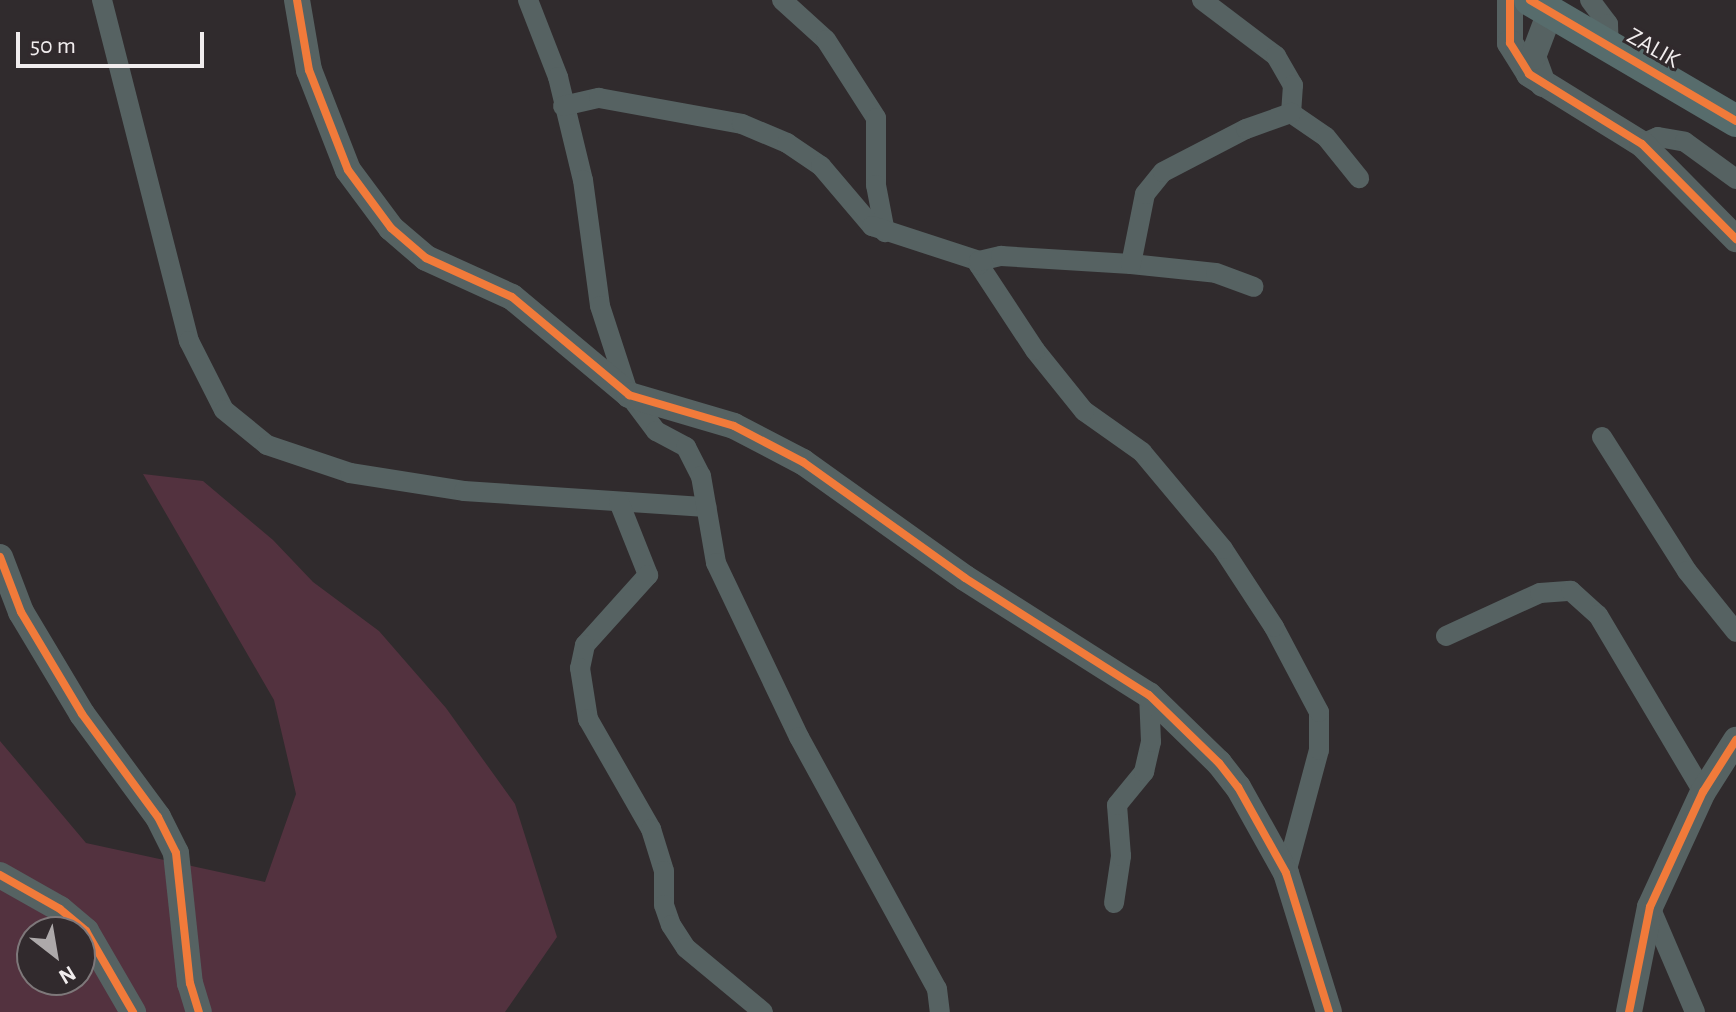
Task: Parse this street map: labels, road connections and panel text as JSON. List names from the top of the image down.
{
  "streets": {
    "main road": ["ZALIK"]
  },
  "scale_bar": "50 m",
  "north": "bottom right"
}
